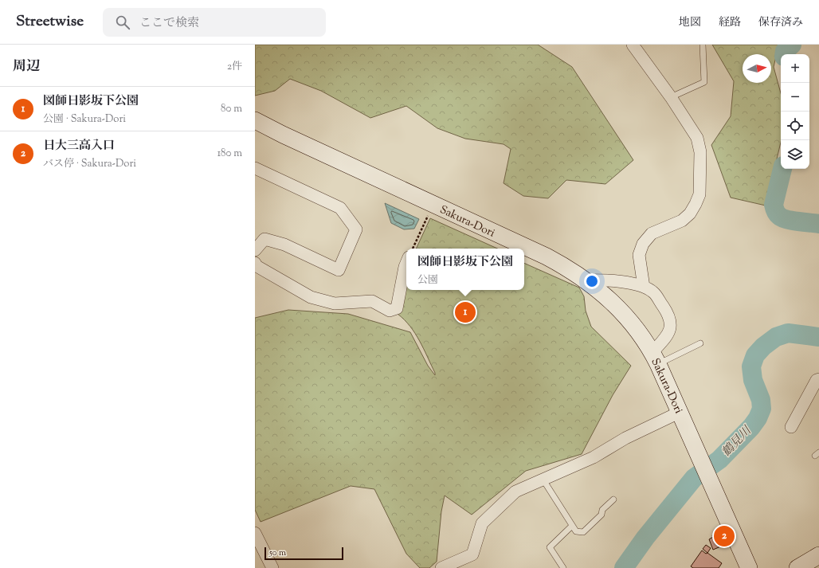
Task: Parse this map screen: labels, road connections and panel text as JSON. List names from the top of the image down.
{
  "streets": {
    "street": ["Sakura-Dori"]
  },
  "water": ["鶴見川"],
  "scale_bar": "50 m",
  "north": "right",
  "page": {
    "header": "Streetwise",
    "search": "ここで検索",
    "nav": ["地図", "経路", "保存済み"],
    "heading": ["周辺", "2件"],
    "map_buttons": ["+", "−"],
    "list": [
      {
        "mark": "1",
        "name": "図師日影坂下公園",
        "note": "公園 · Sakura-Dori",
        "value": "80 m"
      },
      {
        "mark": "2",
        "name": "日大三高入口",
        "note": "バス停 · Sakura-Dori",
        "value": "180 m"
      }
    ],
    "popup": ["図師日影坂下公園", "公園"],
    "pins": ["1", "2"],
    "scale": "50 m"
  }
}
